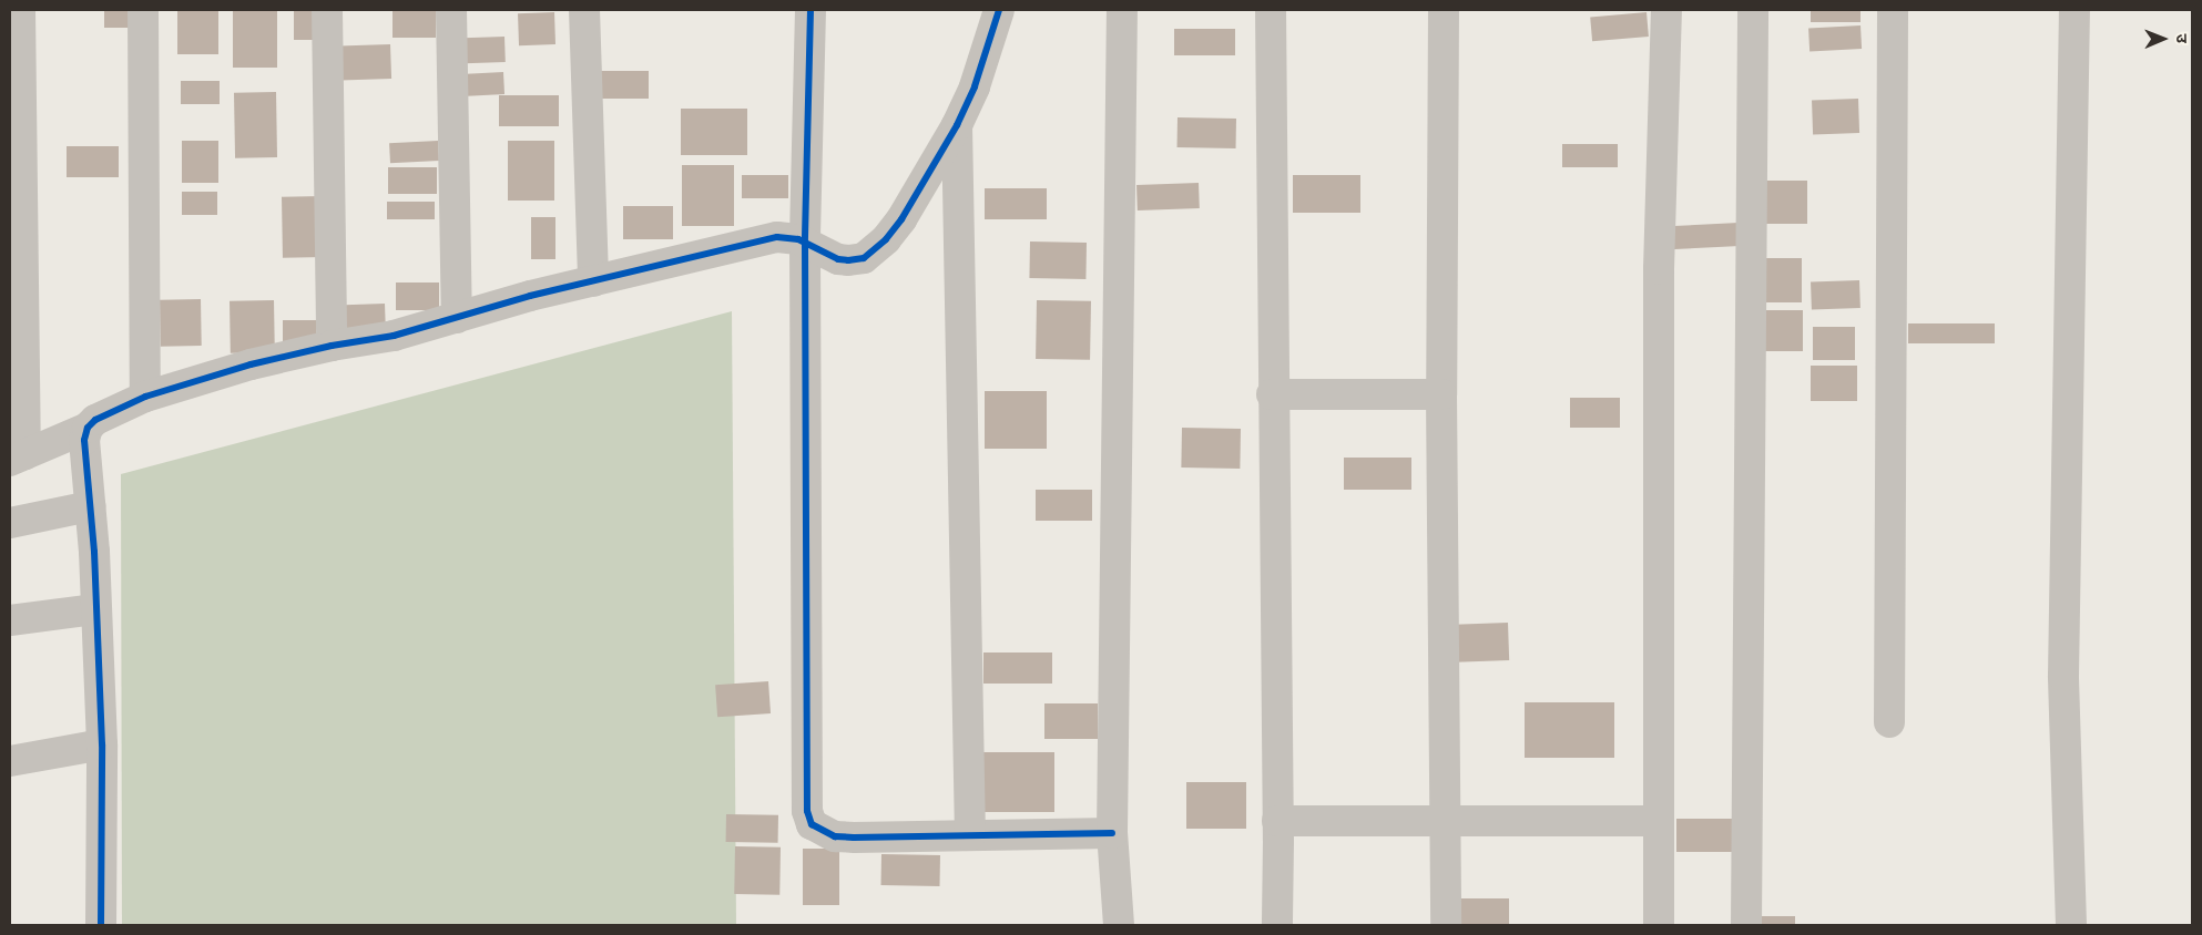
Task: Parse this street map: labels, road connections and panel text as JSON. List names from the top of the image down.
{
  "north": "right"
}
